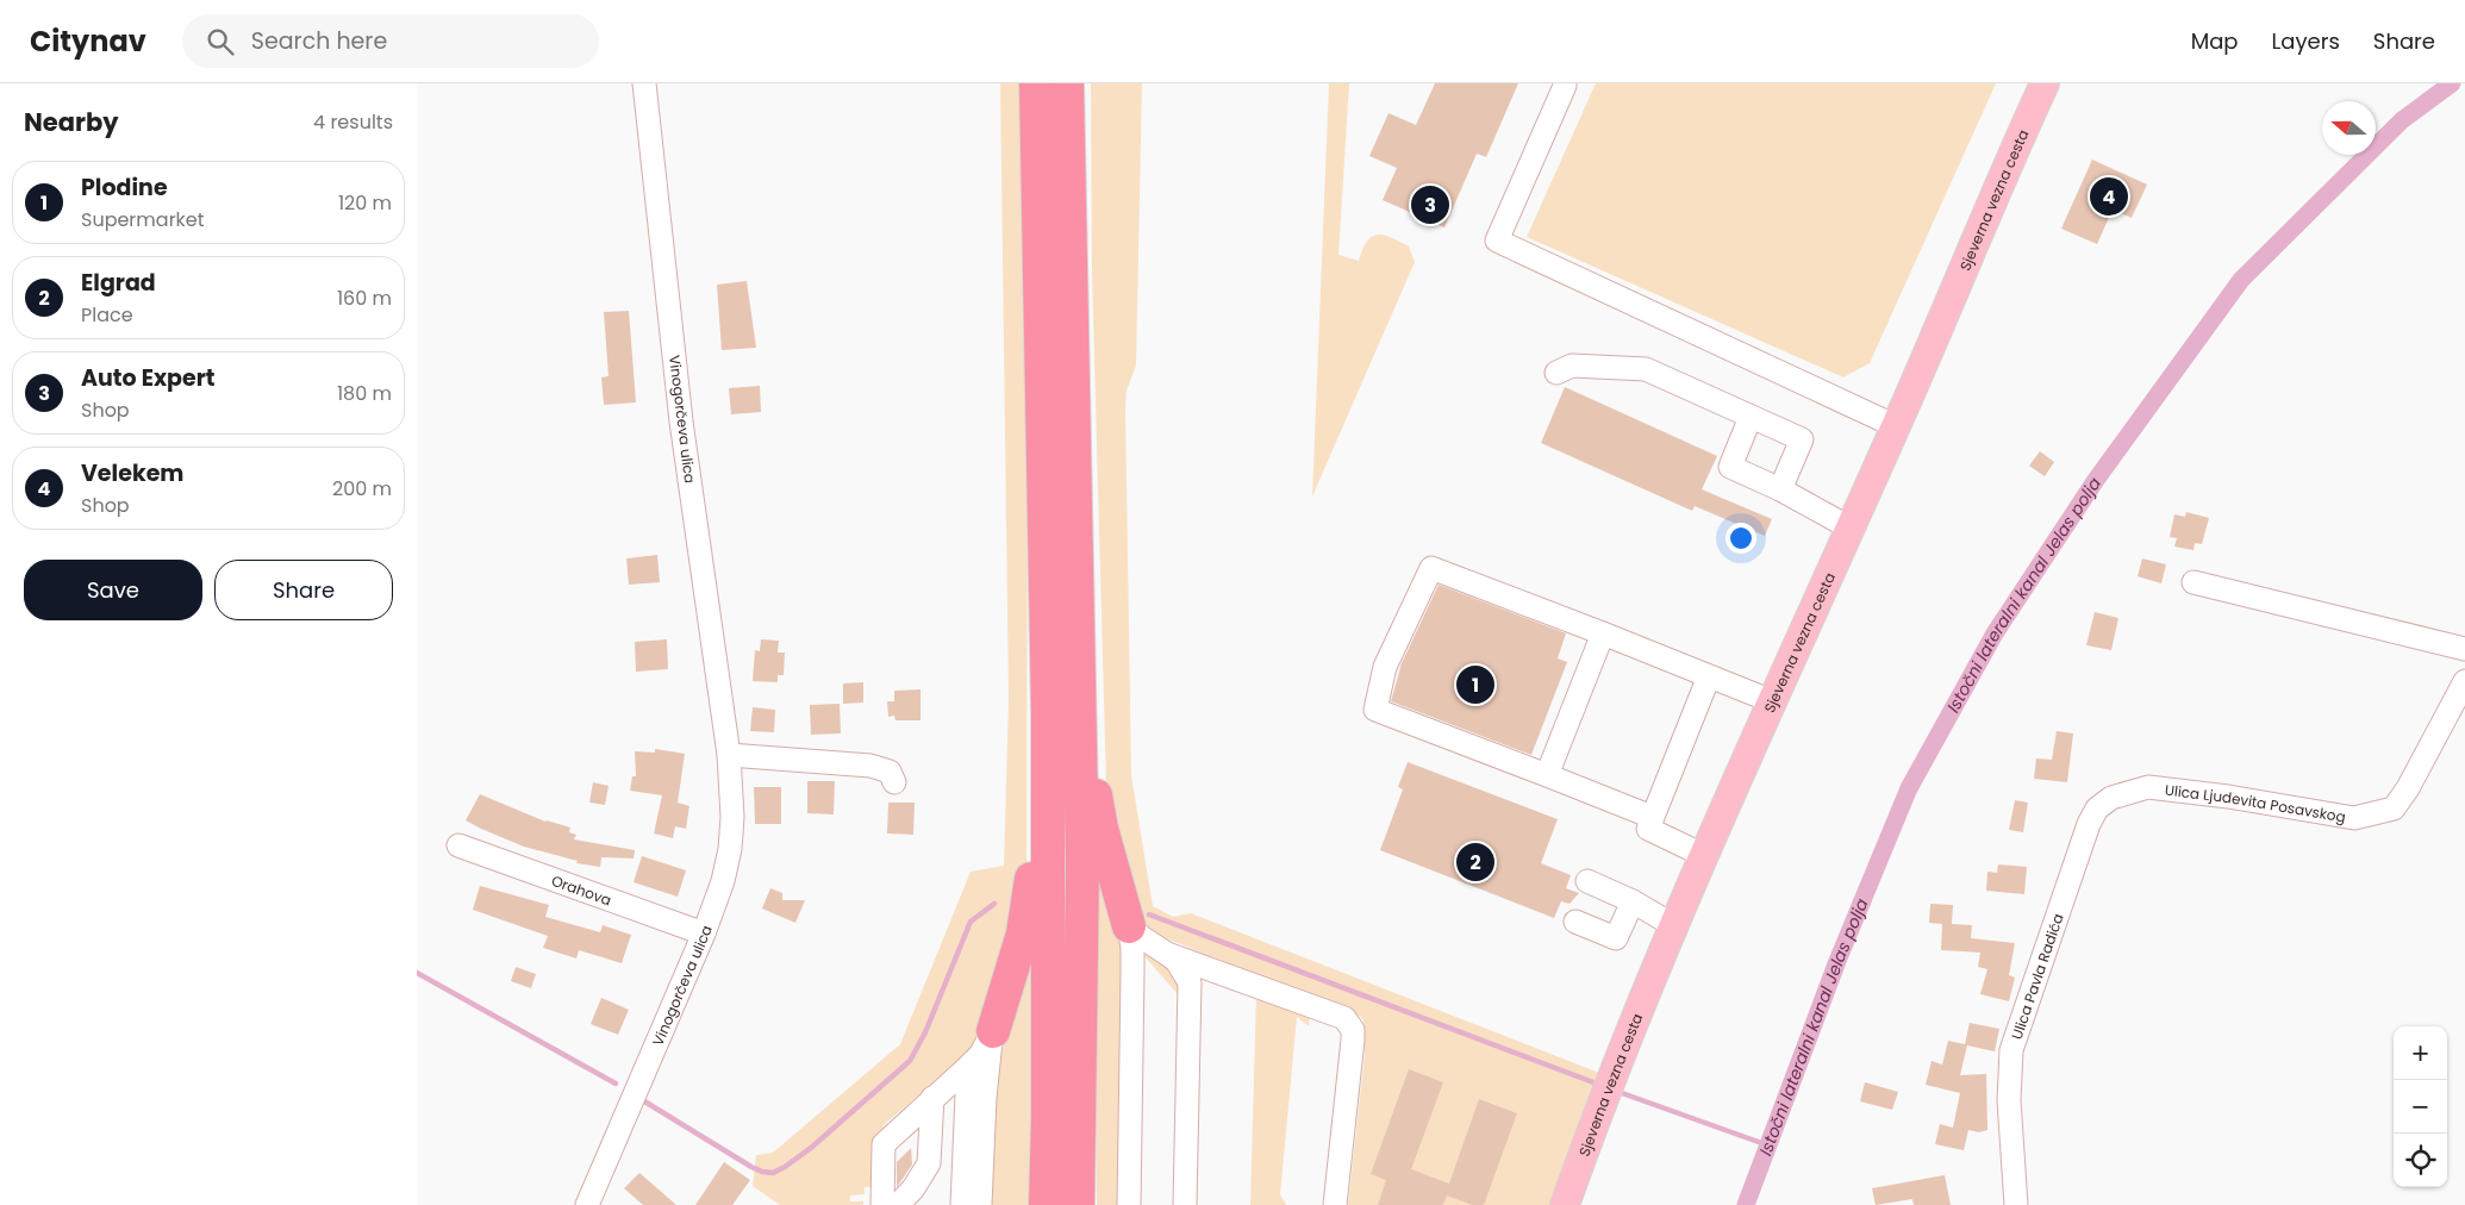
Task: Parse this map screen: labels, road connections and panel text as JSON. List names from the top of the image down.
{
  "streets": {
    "main road": ["Sjeverna vezna cesta"],
    "street": [
      "Vinogorčeva ulica",
      "Ulica Ljudevita Posavskog",
      "Orahova",
      "Ulica Pavla Radića"
    ]
  },
  "crossings": [
    ["Vinogorčeva ulica", "Orahova"],
    ["Ulica Ljudevita Posavskog", "Ulica Pavla Radića"]
  ],
  "water": ["Istočni lateralni kanal Jelas polja"],
  "north": "left",
  "page": {
    "header": "Citynav",
    "search": "Search here",
    "nav": ["Map", "Layers", "Share"],
    "heading": ["Nearby", "4 results"],
    "list": [
      {
        "mark": "1",
        "name": "Plodine",
        "note": "Supermarket",
        "value": "120 m"
      },
      {
        "mark": "2",
        "name": "Elgrad",
        "note": "Place",
        "value": "160 m"
      },
      {
        "mark": "3",
        "name": "Auto Expert",
        "note": "Shop",
        "value": "180 m"
      },
      {
        "mark": "4",
        "name": "Velekem",
        "note": "Shop",
        "value": "200 m"
      }
    ],
    "pins": [
      "4",
      "3",
      "1",
      "2"
    ],
    "buttons": ["Save", "Share"],
    "map_buttons": ["+", "−"]
  }
}
